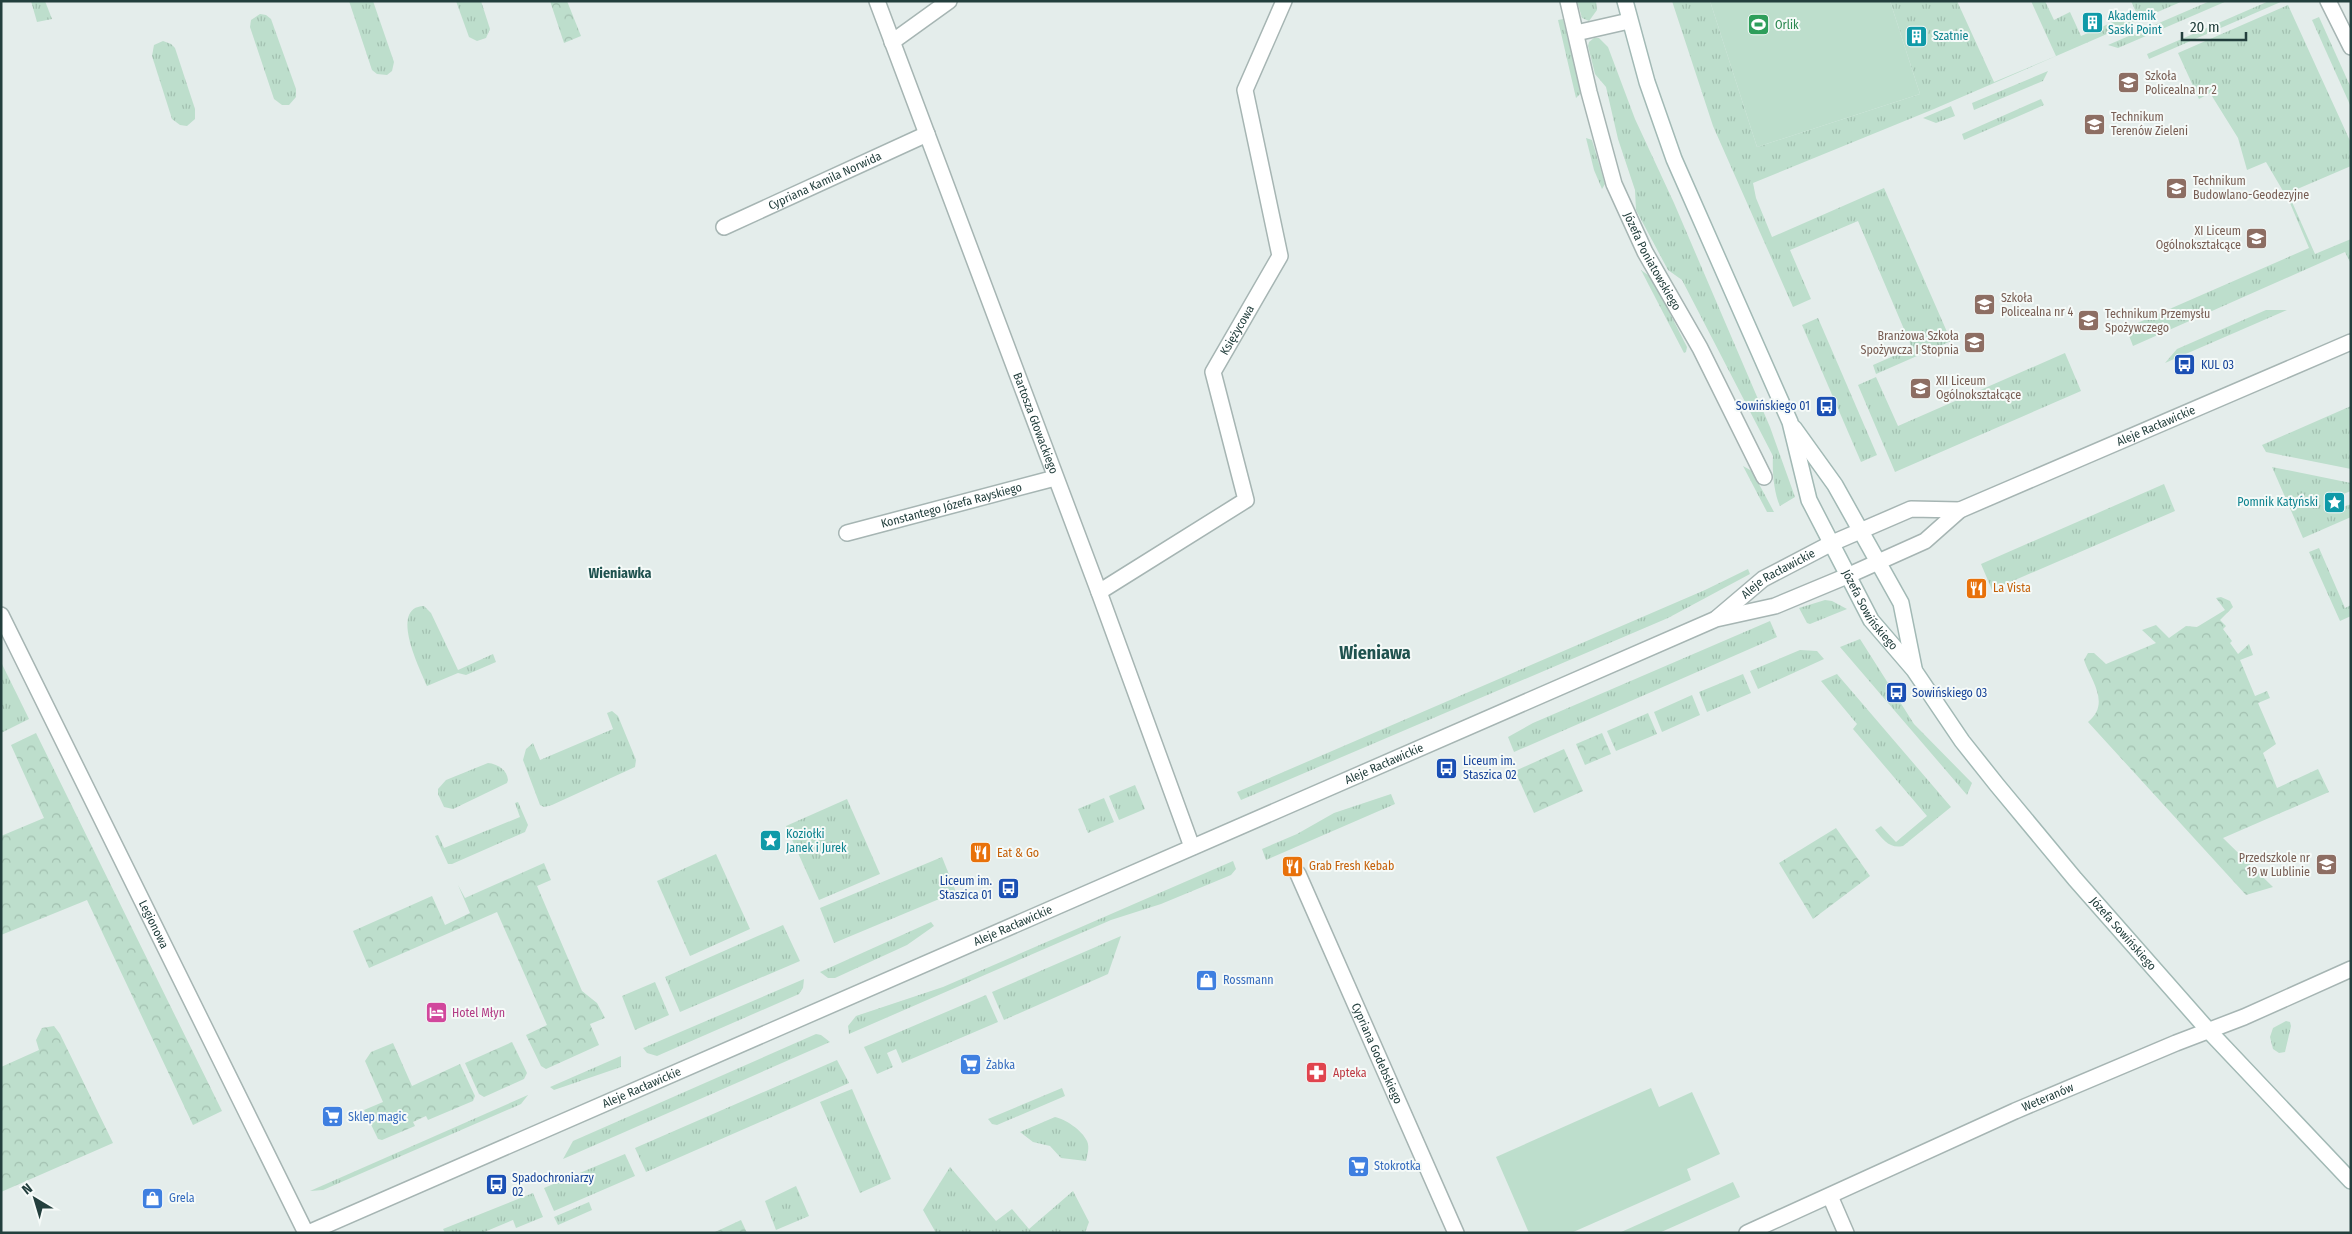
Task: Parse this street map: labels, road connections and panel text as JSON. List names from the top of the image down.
{
  "streets": {
    "street": [
      "Cypriana Kamila Norwida",
      "Józefa Poniatowskiego",
      "Księżycowa",
      "Bartosza Głowackiego",
      "Aleje Racławickie",
      "Konstantego Józefa Rayskiego",
      "Józefa Sowińskiego",
      "Legionowa",
      "Cypriana Godebskiego",
      "Weteranów"
    ]
  },
  "crossings": [
    ["Cypriana Kamila Norwida", "Bartosza Głowackiego"],
    ["Księżycowa", "Bartosza Głowackiego"],
    ["Bartosza Głowackiego", "Aleje Racławickie"],
    ["Bartosza Głowackiego", "Konstantego Józefa Rayskiego"],
    ["Aleje Racławickie", "Józefa Sowińskiego"],
    ["Aleje Racławickie", "Legionowa"],
    ["Józefa Sowińskiego", "Weteranów"]
  ],
  "districts": ["Wieniawka", "Wieniawa"],
  "places": {
    "building": ["Akademik Saski Point", "Szatnie"],
    "sports": ["Orlik"],
    "school or university": [
      "Szkoła Policealna nr 2",
      "Technikum Terenów Zieleni",
      "Technikum Budowlano-Geodezyjne",
      "XI Liceum Ogólnokształcące",
      "Szkoła Policealna nr 4",
      "Technikum Przemysłu Spożywczego",
      "Branżowa Szkoła Spożywcza I Stopnia",
      "XII Liceum Ogólnokształcące",
      "Przedszkole nr 19 w Lublinie"
    ],
    "bus stop": [
      "KUL 03",
      "Sowińskiego 01",
      "Sowińskiego 03",
      "Liceum im. Staszica 02",
      "Liceum im. Staszica 01",
      "Spadochroniarzy 02"
    ],
    "place": ["Pomnik Katyński", "Koziołki Janek i Jurek"],
    "restaurant": ["La Vista", "Eat & Go", "Grab Fresh Kebab"],
    "shop": ["Rossmann", "Grela"],
    "hotel": ["Hotel Młyn"],
    "supermarket": ["Żabka", "Sklep magic", "Stokrotka"],
    "pharmacy": ["Apteka"]
  },
  "scale_bar": "20 m",
  "north": "top left"
}
